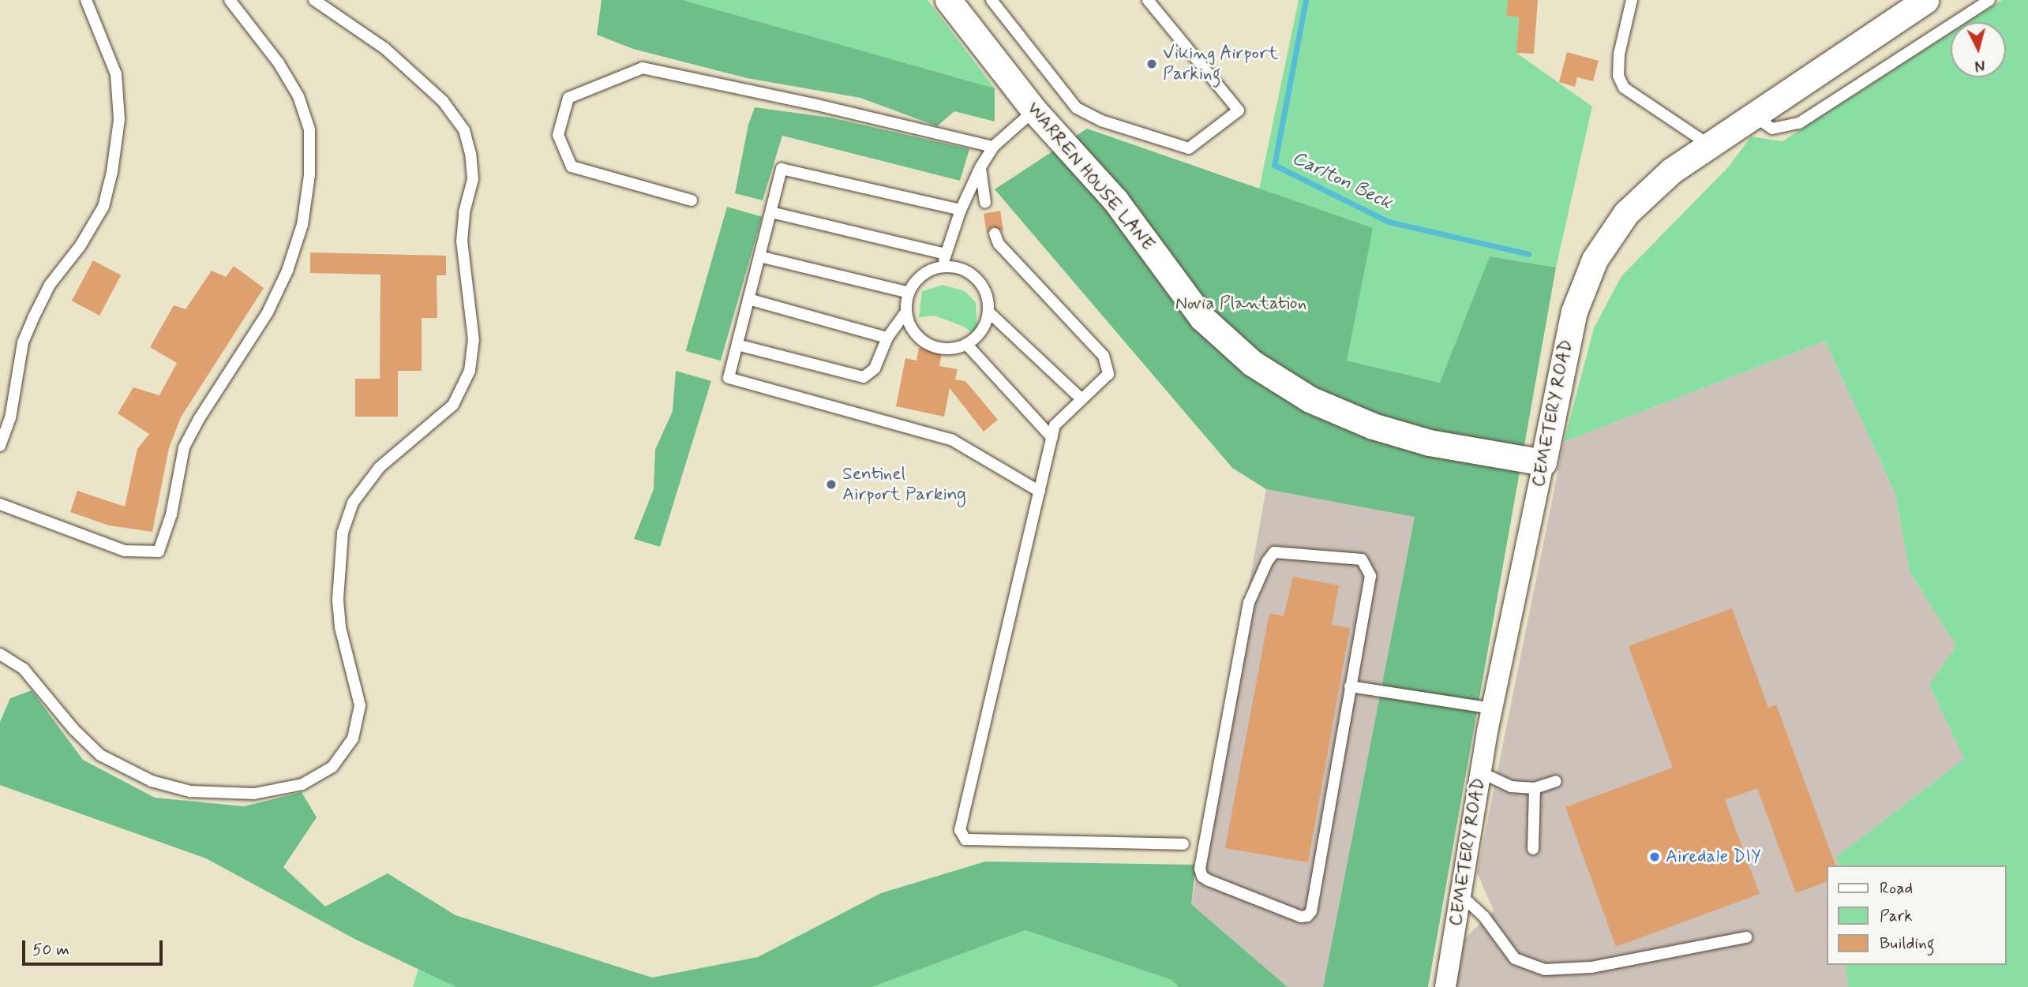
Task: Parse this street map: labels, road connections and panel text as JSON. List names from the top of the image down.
{
  "streets": {
    "street": ["WARREN HOUSE LANE", "CEMETERY ROAD"]
  },
  "crossings": [
    ["WARREN HOUSE LANE", "CEMETERY ROAD"]
  ],
  "water": ["Carlton Beck"],
  "parks": ["Novia Plantation"],
  "places": ["Viking Airport Parking", "Sentinel Airport Parking", "Airedale DIY"],
  "legend": ["Road", "Park", "Building"],
  "scale_bar": "50 m",
  "north": "bottom"
}
